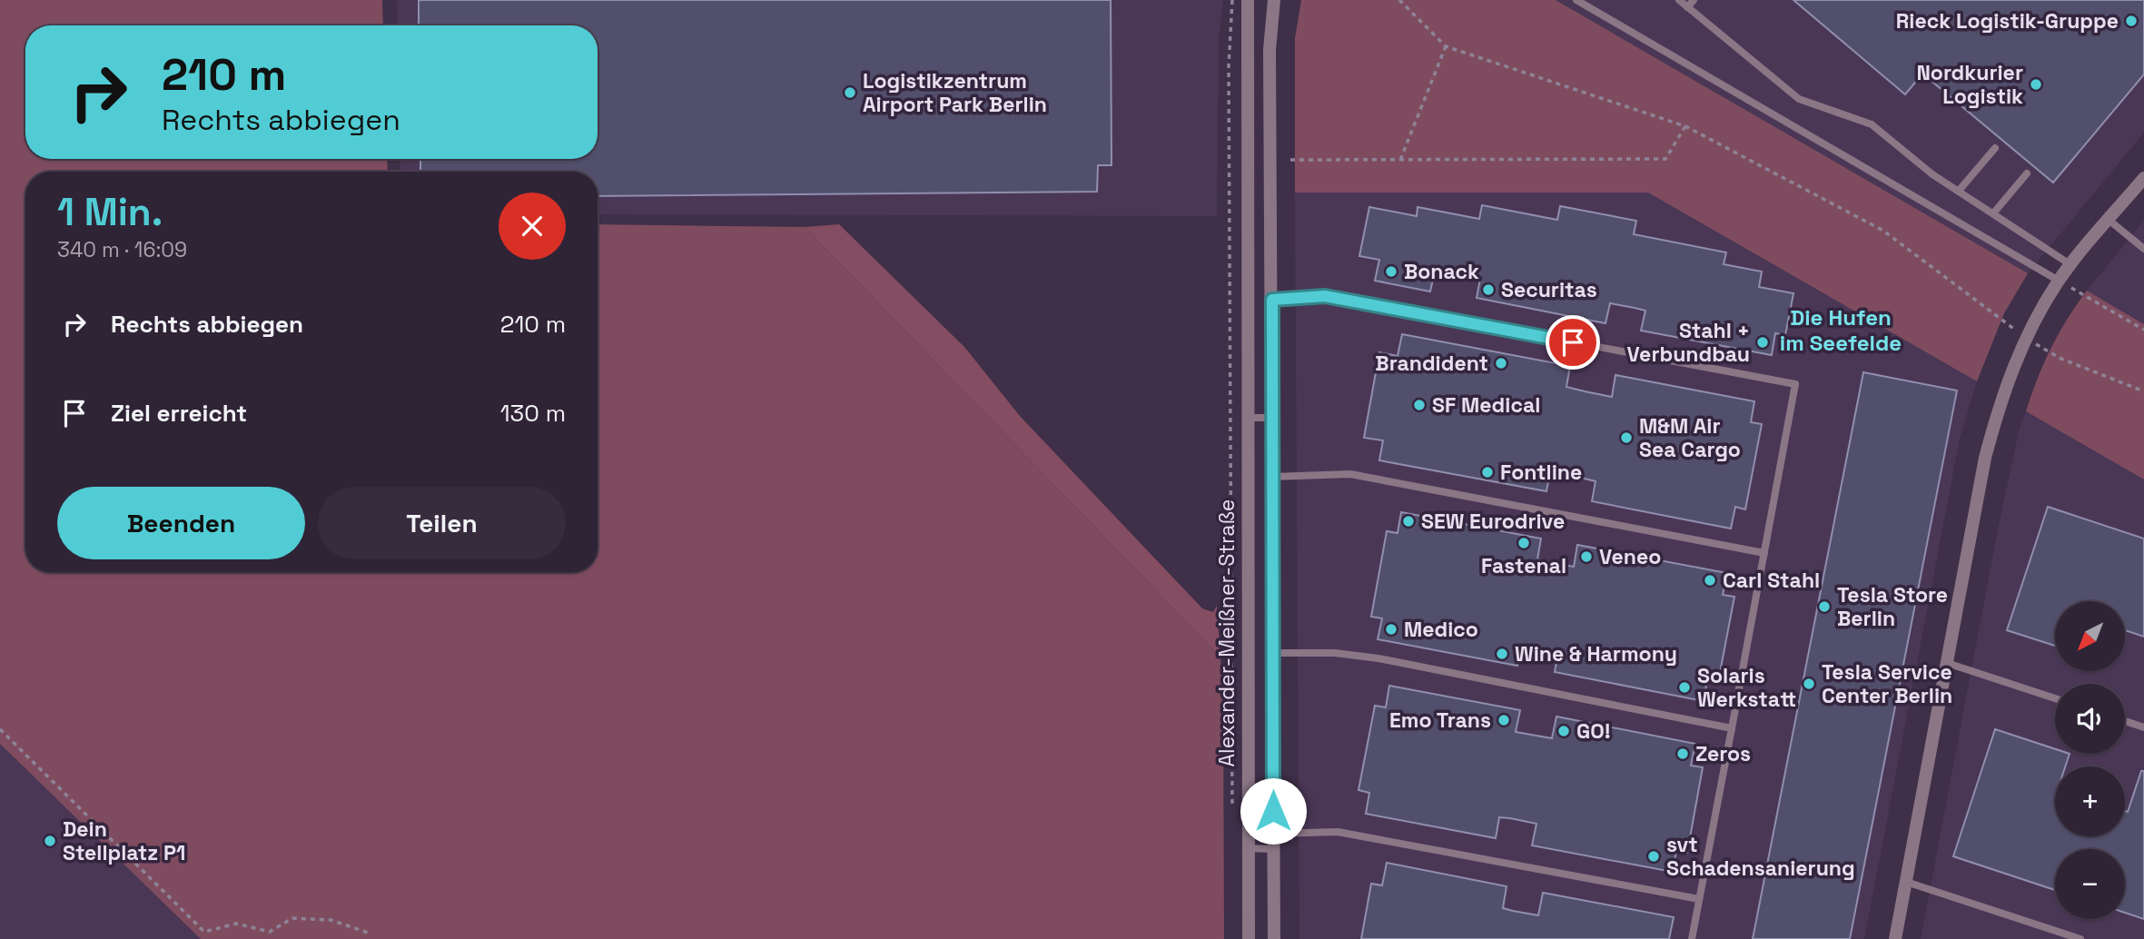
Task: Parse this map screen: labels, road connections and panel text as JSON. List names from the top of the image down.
{
  "streets": {
    "street": ["Alexander-Meißner-Straße"]
  },
  "districts": ["Die Hufen im Seefelde"],
  "places": [
    "Rieck Logistik-Gruppe",
    "Nordkurier Logistik",
    "Logistikzentrum Airport Park Berlin",
    "Bonack",
    "Securitas",
    "Stahl + Verbundbau",
    "Brandident",
    "SF Medical",
    "M&M Air Sea Cargo",
    "Fontline",
    "SEW Eurodrive",
    "Fastenal",
    "Veneo",
    "Carl Stahl",
    "Tesla Store Berlin",
    "Medico",
    "Wine & Harmony",
    "Tesla Service Center Berlin",
    "Solaris Werkstatt",
    "Emo Trans",
    "GO!",
    "Zeros",
    "Dein Stellplatz P1",
    "svt Schadensanierung"
  ],
  "north": "bottom left",
  "page": {
    "turn": ["210 m", "Rechts abbiegen"],
    "heading": ["1 Min.", "340 m · 16:09"],
    "list": [
      {
        "name": "Rechts abbiegen",
        "value": "210 m"
      },
      {
        "name": "Ziel erreicht",
        "value": "130 m"
      }
    ],
    "buttons": ["Beenden", "Teilen"],
    "map_buttons": ["+", "−"]
  }
}
